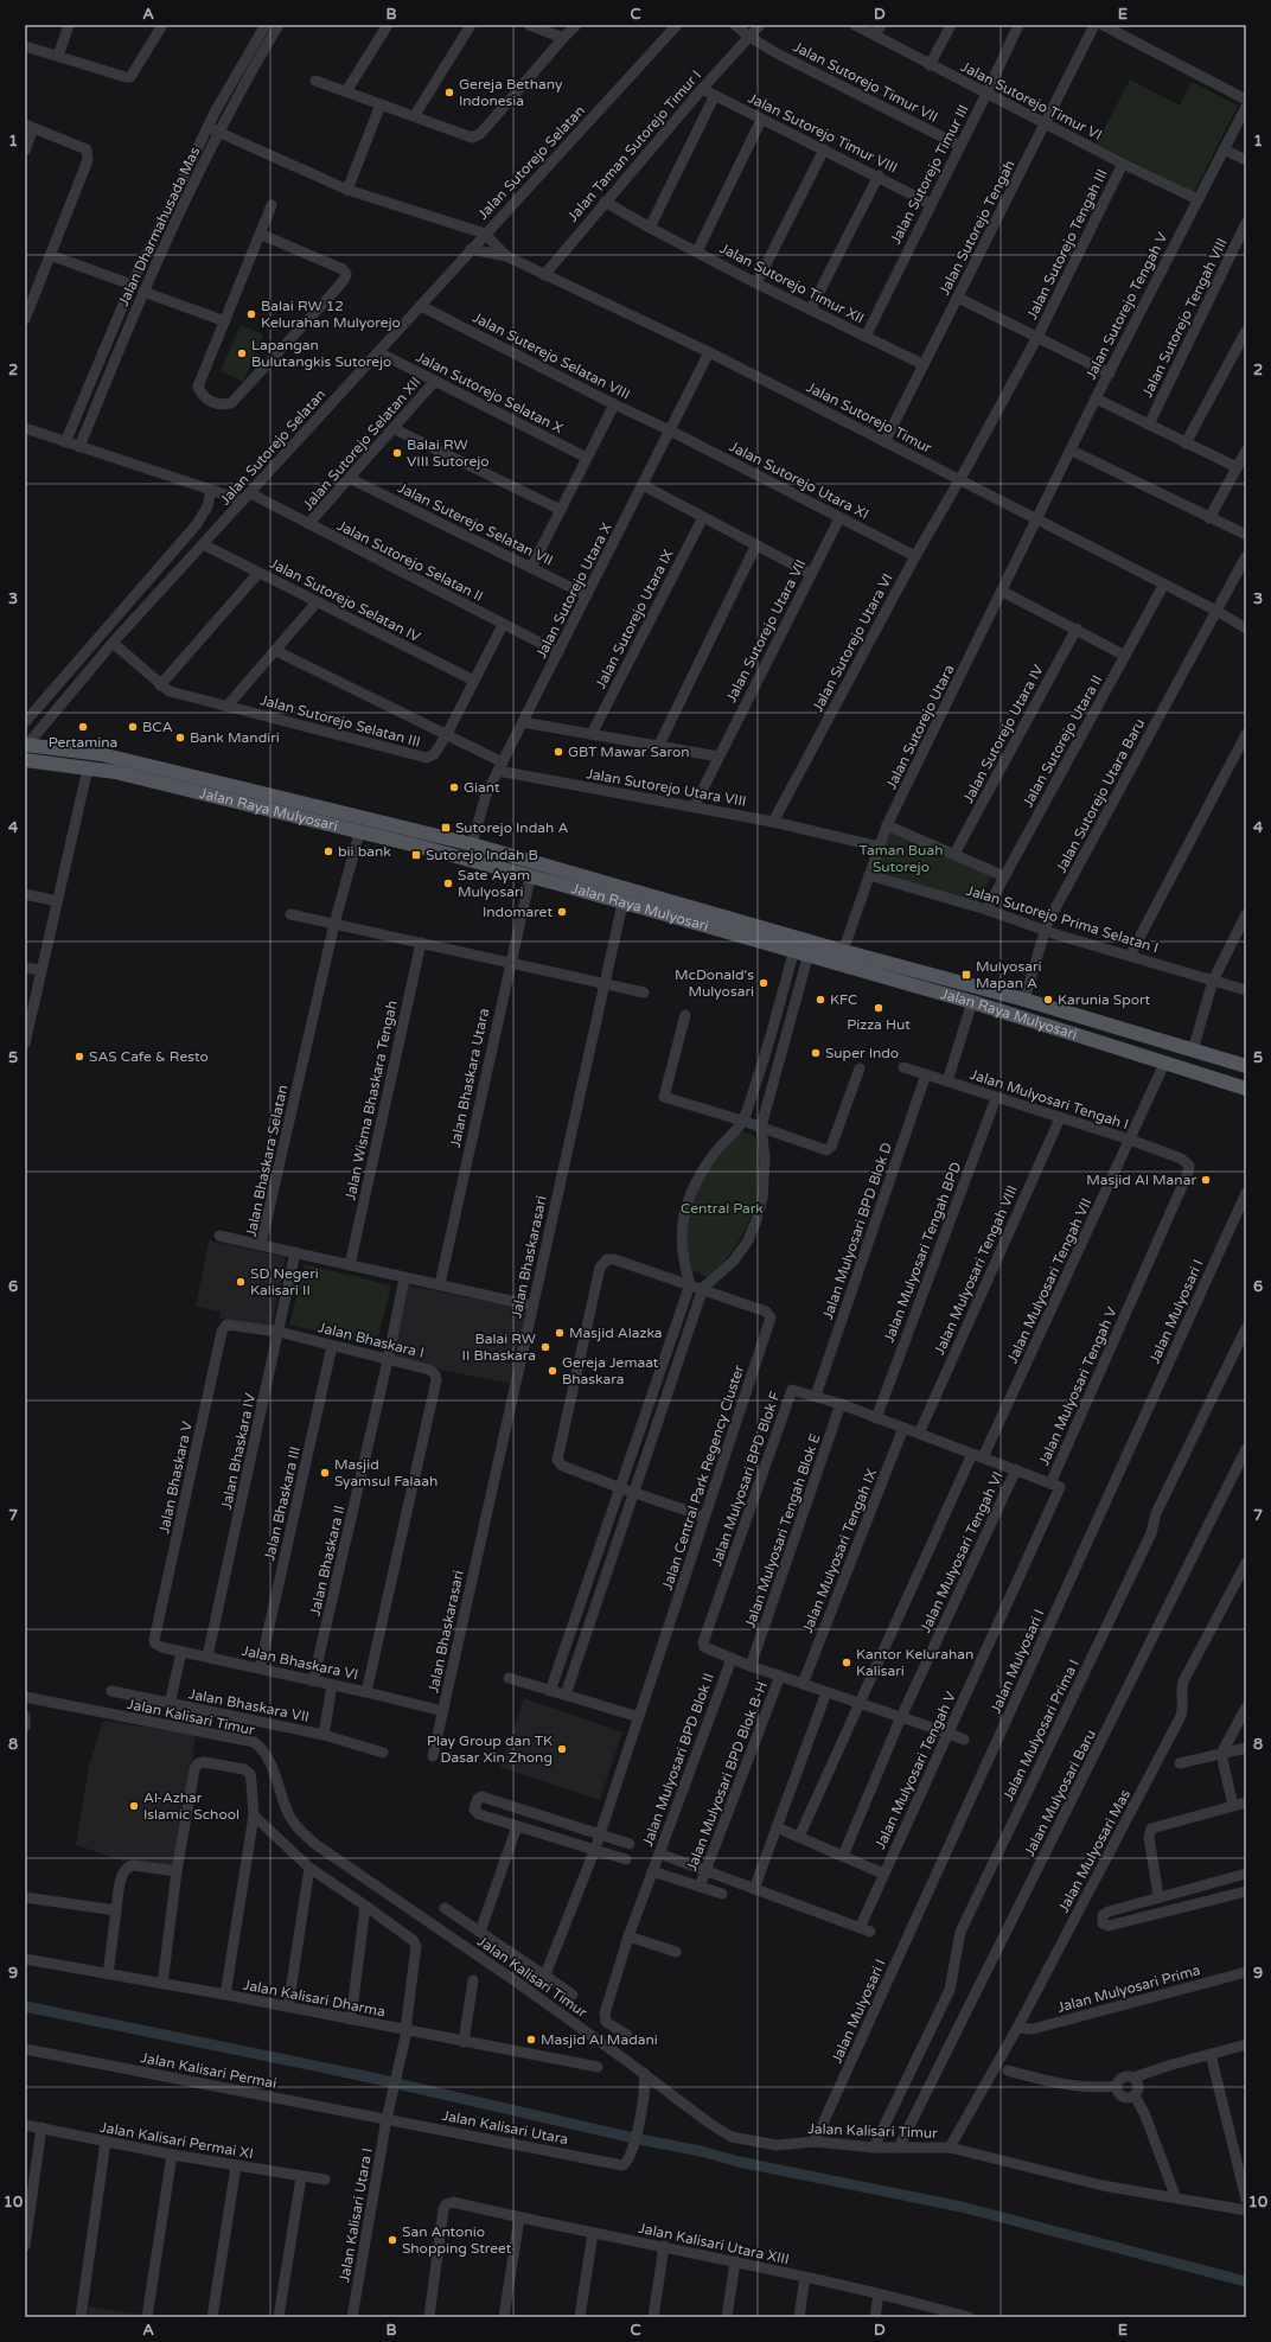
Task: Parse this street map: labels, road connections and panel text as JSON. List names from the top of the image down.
{
  "streets": {
    "main road": ["Jalan Raya Mulyosari"],
    "street": [
      "Jalan Sutorejo Timur VII",
      "Jalan Sutorejo Timur VI",
      "Jalan Sutorejo Timur VIII",
      "Jalan Taman Sutorejo Timur I",
      "Jalan Sutorejo Selatan",
      "Jalan Sutorejo Timur III",
      "Jalan Dharmahusada Mas",
      "Jalan Sutorejo Tengah",
      "Jalan Sutorejo Tengah III",
      "Jalan Sutorejo Timur XII",
      "Jalan Sutorejo Tengah V",
      "Jalan Sutorejo Tengah VIII",
      "Jalan Suterejo Selatan VIII",
      "Jalan Sutorejo Selatan X",
      "Jalan Sutorejo Timur",
      "Jalan Sutorejo Selatan XII",
      "Jalan Sutorejo Utara XI",
      "Jalan Suterejo Selatan VII",
      "Jalan Sutorejo Selatan II",
      "Jalan Sutorejo Utara X",
      "Jalan Sutorejo Selatan IV",
      "Jalan Sutorejo Utara IX",
      "Jalan Sutorejo Utara VII",
      "Jalan Sutorejo Utara VI",
      "Jalan Sutorejo Selatan III",
      "Jalan Sutorejo Utara",
      "Jalan Sutorejo Utara IV",
      "Jalan Sutorejo Utara II",
      "Jalan Sutorejo Utara VIII",
      "Jalan Sutorejo Utara Baru",
      "Jalan Sutorejo Prima Selatan I",
      "Jalan Bhaskara Utara",
      "Jalan Mulyosari Tengah I",
      "Jalan Wisma Bhaskara Tengah",
      "Jalan Bhaskara Selatan",
      "Jalan Mulyosari BPD Blok D",
      "Jalan Mulyosari Tengah BPD",
      "Jalan Bhaskarasari",
      "Jalan Mulyosari Tengah VIII",
      "Jalan Mulyosari Tengah VII",
      "Jalan Mulyosari I",
      "Jalan Bhaskara I",
      "Jalan Mulyosari Tengah V",
      "Jalan Bhaskara IV",
      "Jalan Bhaskara V",
      "Jalan Central Park Regency Cluster",
      "Jalan Mulyosari BPD Blok F",
      "Jalan Bhaskara III",
      "Jalan Mulyosari Tengah Blok E",
      "Jalan Mulyosari Tengah IX",
      "Jalan Mulyosari Tengah VI",
      "Jalan Bhaskara II",
      "Jalan Bhaskara VI",
      "Jalan Bhaskara VII",
      "Jalan Kalisari Timur",
      "Jalan Mulyosari Prima I",
      "Jalan Mulyosari BPD Blok II",
      "Jalan Mulyosari BPD Blok B-H",
      "Jalan Mulyosari Baru",
      "Jalan Mulyosari Mas",
      "Jalan Mulyosari Prima",
      "Jalan Kalisari Dharma",
      "Jalan Kalisari Permai",
      "Jalan Kalisari Utara",
      "Jalan Kalisari Permai XI",
      "Jalan Kalisari Utara I",
      "Jalan Kalisari Utara XIII"
    ]
  },
  "crossings": [
    ["Jalan Sutorejo Timur VII", "Jalan Taman Sutorejo Timur I"],
    ["Jalan Sutorejo Timur VII", "Jalan Sutorejo Timur III"],
    ["Jalan Sutorejo Timur VI", "Jalan Sutorejo Timur III"],
    ["Jalan Sutorejo Timur VI", "Jalan Sutorejo Tengah"],
    ["Jalan Sutorejo Timur VI", "Jalan Sutorejo Tengah III"],
    ["Jalan Sutorejo Timur VI", "Jalan Sutorejo Tengah V"],
    ["Jalan Sutorejo Timur VIII", "Jalan Taman Sutorejo Timur I"],
    ["Jalan Sutorejo Timur VIII", "Jalan Sutorejo Timur III"],
    ["Jalan Taman Sutorejo Timur I", "Jalan Sutorejo Timur XII"],
    ["Jalan Taman Sutorejo Timur I", "Jalan Sutorejo Timur"],
    ["Jalan Sutorejo Selatan", "Jalan Suterejo Selatan VIII"],
    ["Jalan Sutorejo Selatan", "Jalan Sutorejo Selatan X"],
    ["Jalan Sutorejo Selatan", "Jalan Sutorejo Timur"],
    ["Jalan Sutorejo Selatan", "Jalan Sutorejo Selatan II"],
    ["Jalan Sutorejo Selatan", "Jalan Sutorejo Selatan IV"],
    ["Jalan Sutorejo Selatan", "Jalan Sutorejo Selatan III"],
    ["Jalan Sutorejo Selatan", "Jalan Raya Mulyosari"],
    ["Jalan Sutorejo Timur III", "Jalan Sutorejo Timur XII"],
    ["Jalan Dharmahusada Mas", "Jalan Sutorejo Selatan II"],
    ["Jalan Sutorejo Tengah", "Jalan Sutorejo Timur XII"],
    ["Jalan Sutorejo Tengah", "Jalan Sutorejo Timur"],
    ["Jalan Sutorejo Tengah III", "Jalan Sutorejo Timur"],
    ["Jalan Sutorejo Tengah III", "Jalan Sutorejo Utara VI"],
    ["Jalan Sutorejo Tengah V", "Jalan Sutorejo Timur"],
    ["Jalan Sutorejo Tengah V", "Jalan Sutorejo Utara"],
    ["Jalan Suterejo Selatan VIII", "Jalan Sutorejo Utara XI"],
    ["Jalan Suterejo Selatan VIII", "Jalan Sutorejo Utara X"],
    ["Jalan Sutorejo Selatan X", "Jalan Sutorejo Selatan XII"],
    ["Jalan Sutorejo Timur", "Jalan Sutorejo Utara X"],
    ["Jalan Sutorejo Timur", "Jalan Sutorejo Utara VI"],
    ["Jalan Sutorejo Timur", "Jalan Sutorejo Utara"],
    ["Jalan Sutorejo Timur", "Jalan Sutorejo Utara Baru"],
    ["Jalan Sutorejo Selatan XII", "Jalan Suterejo Selatan VII"],
    ["Jalan Sutorejo Selatan XII", "Jalan Sutorejo Selatan II"],
    ["Jalan Sutorejo Utara XI", "Jalan Sutorejo Utara X"],
    ["Jalan Sutorejo Utara XI", "Jalan Sutorejo Utara VII"],
    ["Jalan Sutorejo Utara XI", "Jalan Sutorejo Utara VI"],
    ["Jalan Suterejo Selatan VII", "Jalan Sutorejo Utara X"],
    ["Jalan Sutorejo Selatan II", "Jalan Sutorejo Utara X"],
    ["Jalan Sutorejo Selatan II", "Jalan Sutorejo Selatan III"],
    ["Jalan Sutorejo Utara X", "Jalan Sutorejo Utara VIII"],
    ["Jalan Sutorejo Utara X", "Jalan Raya Mulyosari"],
    ["Jalan Sutorejo Selatan IV", "Jalan Sutorejo Selatan III"],
    ["Jalan Sutorejo Utara VII", "Jalan Sutorejo Utara VIII"],
    ["Jalan Sutorejo Utara VI", "Jalan Sutorejo Utara VIII"],
    ["Jalan Sutorejo Selatan III", "Jalan Sutorejo Utara VIII"],
    ["Jalan Sutorejo Utara", "Jalan Sutorejo Utara VIII"],
    ["Jalan Sutorejo Utara", "Jalan Raya Mulyosari"],
    ["Jalan Sutorejo Utara", "Jalan Sutorejo Prima Selatan I"],
    ["Jalan Sutorejo Utara II", "Jalan Sutorejo Prima Selatan I"],
    ["Jalan Sutorejo Utara Baru", "Jalan Raya Mulyosari"],
    ["Jalan Sutorejo Utara Baru", "Jalan Sutorejo Prima Selatan I"],
    ["Jalan Raya Mulyosari", "Jalan Bhaskara Utara"],
    ["Jalan Raya Mulyosari", "Jalan Bhaskara Selatan"],
    ["Jalan Raya Mulyosari", "Jalan Bhaskarasari"],
    ["Jalan Raya Mulyosari", "Jalan Mulyosari Tengah VII"],
    ["Jalan Bhaskara Utara", "Jalan Bhaskara Selatan"],
    ["Jalan Mulyosari Tengah I", "Jalan Mulyosari BPD Blok D"],
    ["Jalan Mulyosari Tengah I", "Jalan Mulyosari Tengah BPD"],
    ["Jalan Mulyosari Tengah I", "Jalan Mulyosari Tengah VIII"],
    ["Jalan Mulyosari Tengah I", "Jalan Mulyosari Tengah VII"],
    ["Jalan Mulyosari Tengah I", "Jalan Mulyosari Tengah V"],
    ["Jalan Wisma Bhaskara Tengah", "Jalan Bhaskara Selatan"],
    ["Jalan Bhaskara Selatan", "Jalan Bhaskarasari"],
    ["Jalan Bhaskara Selatan", "Jalan Bhaskara IV"],
    ["Jalan Bhaskara Selatan", "Jalan Bhaskara II"],
    ["Jalan Mulyosari BPD Blok D", "Jalan Mulyosari BPD Blok F"],
    ["Jalan Mulyosari Tengah BPD", "Jalan Mulyosari BPD Blok F"],
    ["Jalan Bhaskarasari", "Jalan Bhaskara VI"],
    ["Jalan Mulyosari Tengah VIII", "Jalan Mulyosari BPD Blok F"],
    ["Jalan Mulyosari Tengah VII", "Jalan Mulyosari BPD Blok F"],
    ["Jalan Mulyosari I", "Jalan Kalisari Timur"],
    ["Jalan Bhaskara I", "Jalan Bhaskara IV"],
    ["Jalan Bhaskara I", "Jalan Bhaskara V"],
    ["Jalan Bhaskara I", "Jalan Bhaskara III"],
    ["Jalan Bhaskara I", "Jalan Bhaskara II"],
    ["Jalan Bhaskara I", "Jalan Bhaskara VI"],
    ["Jalan Mulyosari Tengah V", "Jalan Mulyosari BPD Blok F"],
    ["Jalan Bhaskara IV", "Jalan Bhaskara VI"],
    ["Jalan Bhaskara V", "Jalan Bhaskara VI"],
    ["Jalan Mulyosari BPD Blok F", "Jalan Mulyosari Tengah Blok E"],
    ["Jalan Mulyosari BPD Blok F", "Jalan Mulyosari Tengah IX"],
    ["Jalan Mulyosari BPD Blok F", "Jalan Mulyosari Tengah VI"],
    ["Jalan Mulyosari BPD Blok F", "Jalan Mulyosari BPD Blok II"],
    ["Jalan Bhaskara III", "Jalan Bhaskara VI"],
    ["Jalan Bhaskara II", "Jalan Bhaskara VI"],
    ["Jalan Bhaskara VI", "Jalan Bhaskara VII"],
    ["Jalan Kalisari Timur", "Jalan Mulyosari Prima I"],
    ["Jalan Kalisari Timur", "Jalan Mulyosari Baru"],
    ["Jalan Kalisari Timur", "Jalan Mulyosari Mas"],
    ["Jalan Kalisari Timur", "Jalan Kalisari Utara"],
    ["Jalan Mulyosari Mas", "Jalan Mulyosari Prima"],
    ["Jalan Kalisari Dharma", "Jalan Kalisari Utara I"],
    ["Jalan Kalisari Permai", "Jalan Kalisari Utara"],
    ["Jalan Kalisari Permai", "Jalan Kalisari Utara I"],
    ["Jalan Kalisari Utara", "Jalan Kalisari Utara I"]
  ],
  "parks": ["Taman Buah Sutorejo", "Central Park"],
  "places": {
    "other": [
      "Gereja Bethany Indonesia",
      "Balai RW 12 Kelurahan Mulyorejo",
      "Lapangan Bulutangkis Sutorejo",
      "Balai RW VIII Sutorejo",
      "Pertamina",
      "BCA",
      "Bank Mandiri",
      "GBT Mawar Saron",
      "Giant",
      "bii bank",
      "Sate Ayam Mulyosari",
      "Indomaret",
      "McDonald's Mulyosari",
      "KFC",
      "Karunia Sport",
      "Pizza Hut",
      "Super Indo",
      "SAS Cafe & Resto",
      "Masjid Al Manar",
      "SD Negeri Kalisari II",
      "Masjid Alazka",
      "Balai RW II Bhaskara",
      "Gereja Jemaat Bhaskara",
      "Masjid Syamsul Falaah",
      "Kantor Kelurahan Kalisari",
      "Play Group dan TK Dasar Xin Zhong",
      "Al-Azhar Islamic School",
      "Masjid Al Madani",
      "San Antonio Shopping Street"
    ],
    "transit": ["Sutorejo Indah A", "Sutorejo Indah B", "Mulyosari Mapan A"]
  },
  "grid": {
    "columns": [
      "A",
      "B",
      "C",
      "D",
      "E"
    ],
    "rows": [
      "1",
      "2",
      "3",
      "4",
      "5",
      "6",
      "7",
      "8",
      "9",
      "10"
    ]
  }
}
